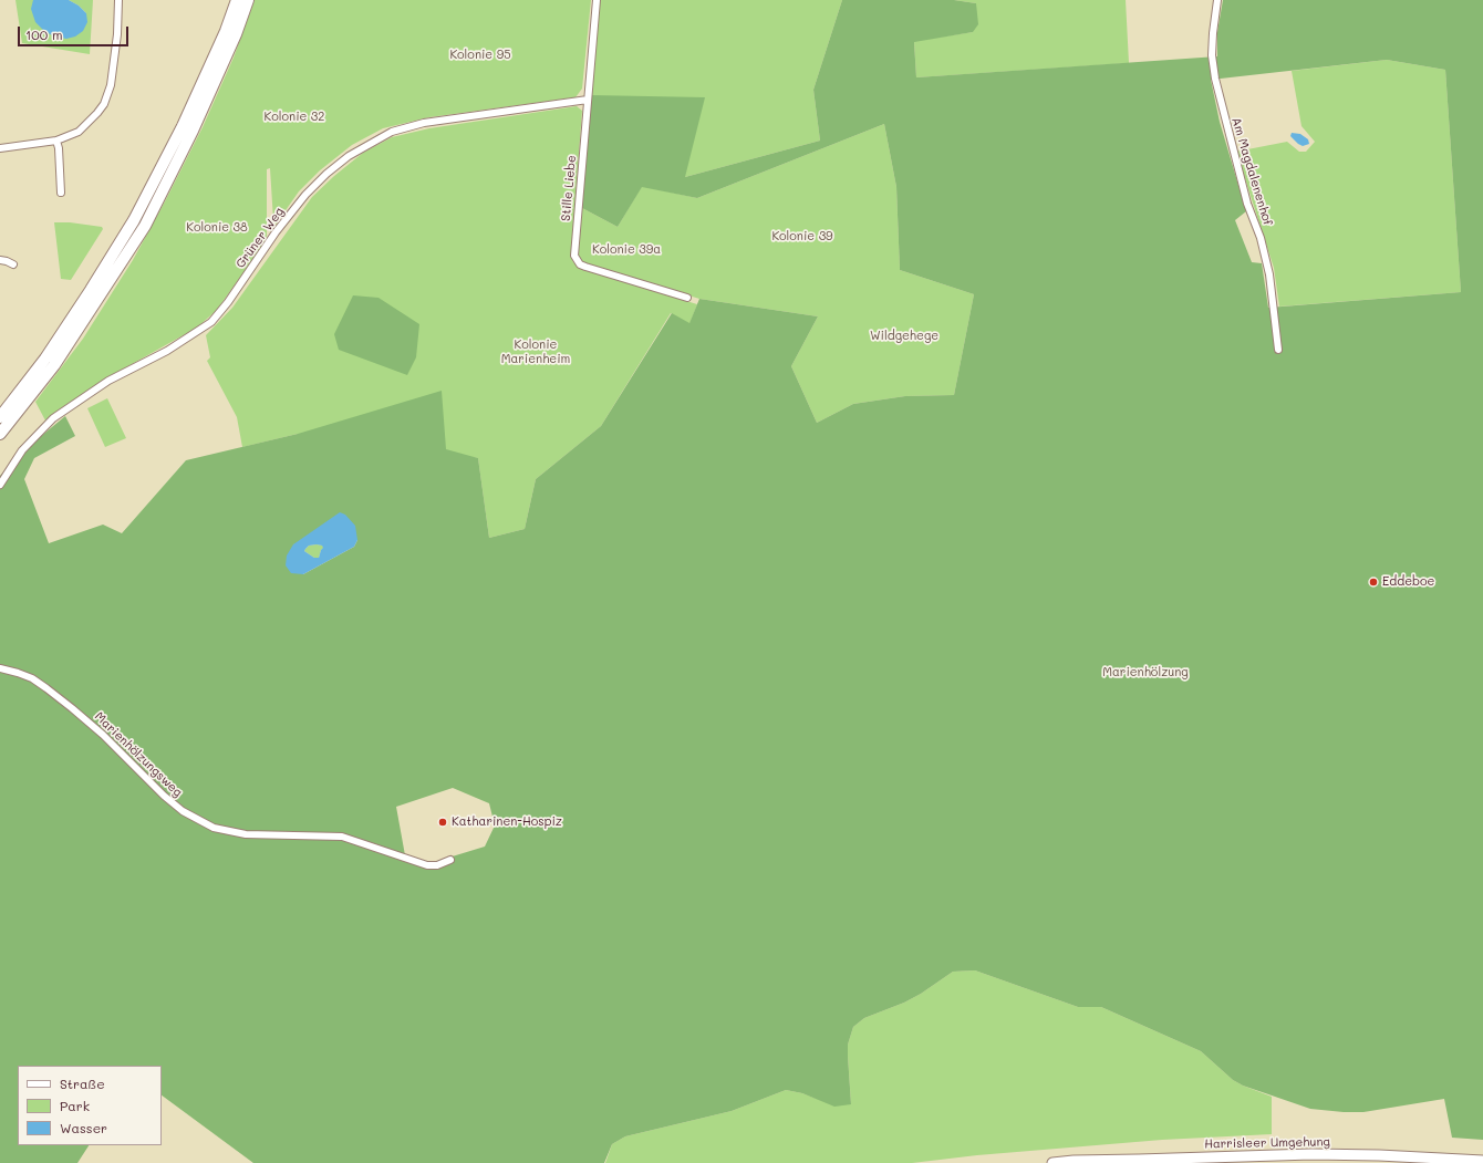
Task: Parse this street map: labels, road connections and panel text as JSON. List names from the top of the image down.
{
  "streets": {
    "main road": ["Harrisleer Umgehung"],
    "street": [
      "Am Magdalenenhof",
      "Stille Liebe",
      "Grüner Weg",
      "Marienhölzungsweg"
    ]
  },
  "crossings": [
    ["Stille Liebe", "Grüner Weg"]
  ],
  "parks": [
    "Kolonie 95",
    "Kolonie 32",
    "Kolonie 38",
    "Kolonie 39",
    "Kolonie 39a",
    "Wildgehege",
    "Kolonie Marienheim",
    "Marienhölzung"
  ],
  "places": ["Eddeboe", "Katharinen-Hospiz"],
  "legend": ["Straße", "Park", "Wasser"],
  "scale_bar": "100 m"
}
